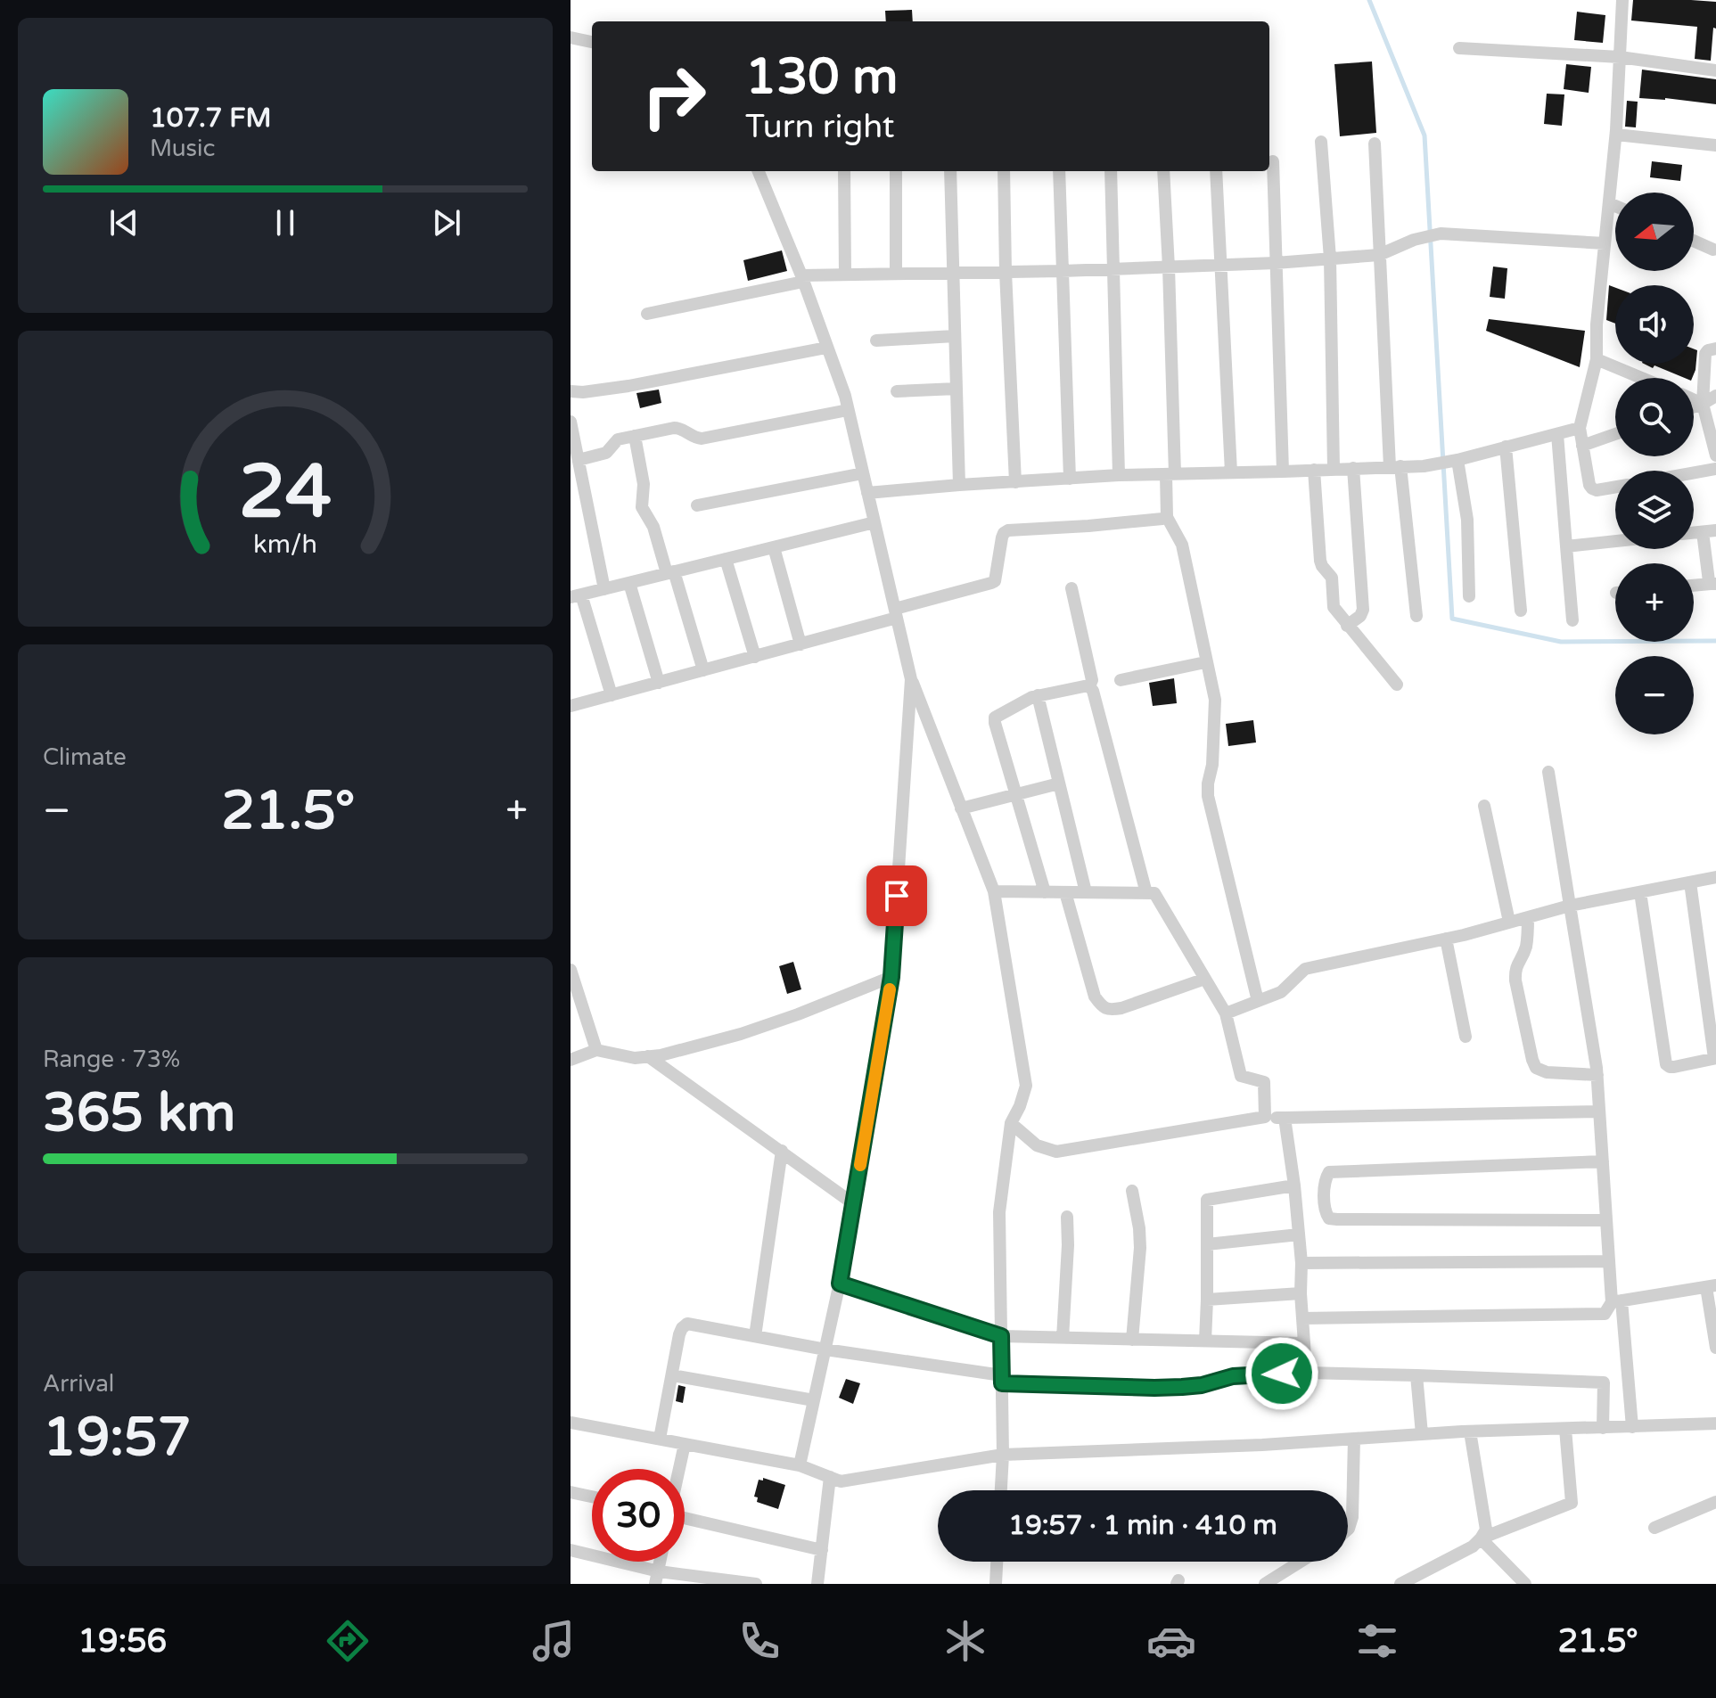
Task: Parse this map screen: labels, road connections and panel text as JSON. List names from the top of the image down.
{
  "north": "left",
  "page": {
    "turn": ["130 m", "Turn right"],
    "song": ["107.7 FM", "Music"],
    "map_buttons": ["+", "−"],
    "tile": [
      "Climate",
      ["Range · 73%", "365 km"],
      ["Arrival", "19:57"]
    ],
    "heat": ["−", "21.5°", "+"],
    "limit": "30",
    "trip": "19:57 · 1 min · 410 m",
    "tabs": ["19:56", "21.5°"],
    "gauge": ["24", "km/h"]
  }
}
